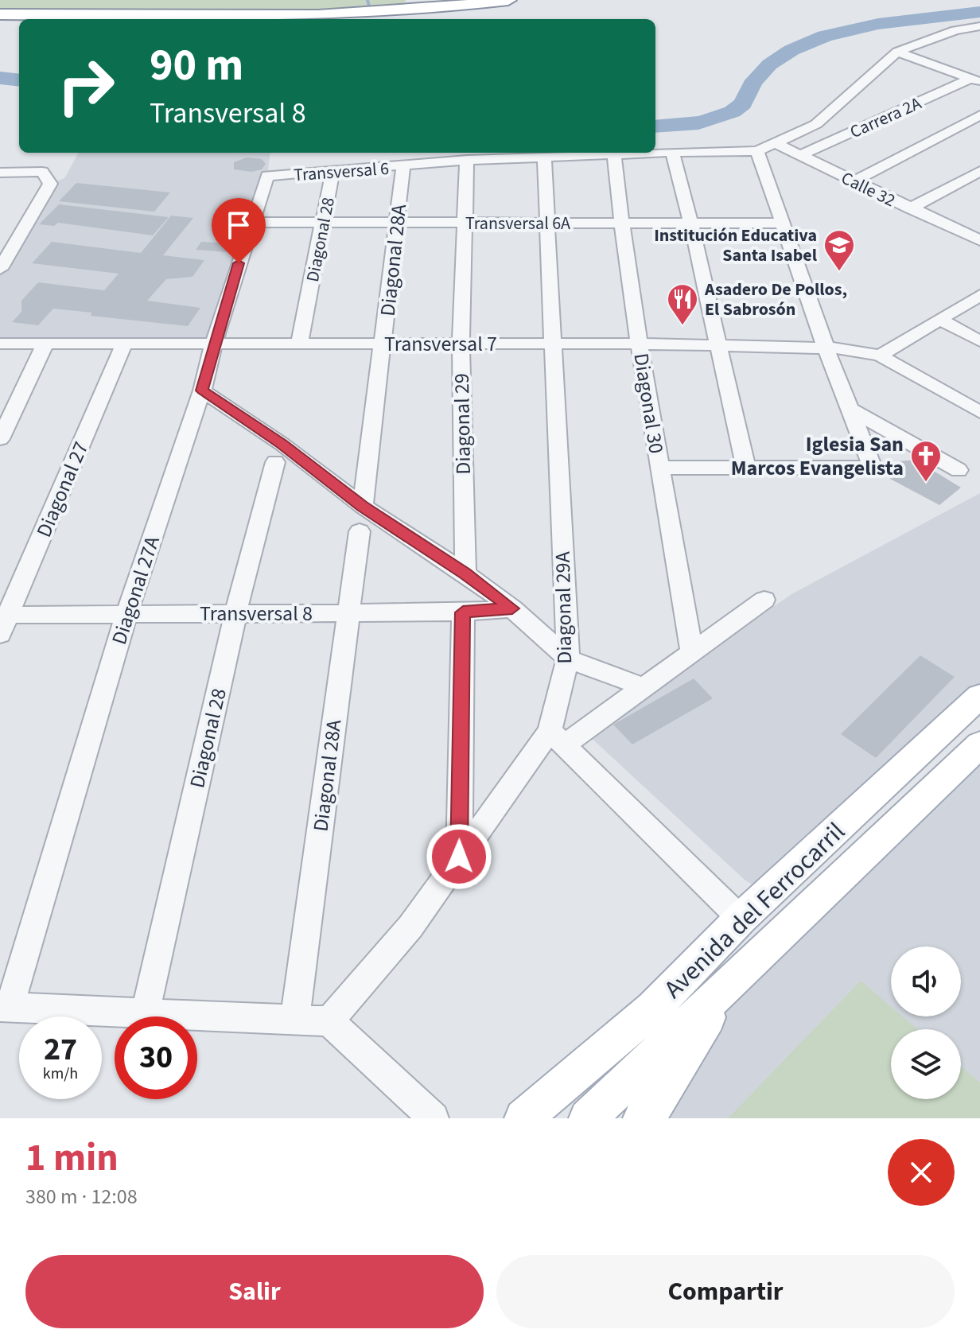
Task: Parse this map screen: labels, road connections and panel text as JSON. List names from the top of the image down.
{
  "streets": {
    "main road": ["Avenida del Ferrocarril"],
    "street": [
      "Carrera 2A",
      "Transversal 6",
      "Calle 32",
      "Transversal 6A",
      "Diagonal 28",
      "Diagonal 28A",
      "Transversal 7",
      "Diagonal 30",
      "Diagonal 29",
      "Diagonal 27",
      "Diagonal 27A",
      "Diagonal 29A",
      "Transversal 8"
    ]
  },
  "crossings": [
    ["Carrera 2A", "Calle 32"],
    ["Transversal 6", "Diagonal 28"],
    ["Transversal 6", "Diagonal 28A"],
    ["Transversal 6", "Diagonal 30"],
    ["Transversal 6", "Diagonal 29"],
    ["Transversal 6", "Diagonal 27A"],
    ["Transversal 6", "Diagonal 29A"],
    ["Transversal 6A", "Diagonal 28"],
    ["Transversal 6A", "Diagonal 28A"],
    ["Transversal 6A", "Diagonal 30"],
    ["Transversal 6A", "Diagonal 29"],
    ["Transversal 6A", "Diagonal 27A"],
    ["Transversal 6A", "Diagonal 29A"],
    ["Diagonal 28", "Transversal 7"],
    ["Diagonal 28", "Transversal 8"],
    ["Diagonal 28A", "Transversal 7"],
    ["Diagonal 28A", "Transversal 8"],
    ["Transversal 7", "Diagonal 30"],
    ["Transversal 7", "Diagonal 29"],
    ["Transversal 7", "Diagonal 27"],
    ["Transversal 7", "Diagonal 27A"],
    ["Transversal 7", "Diagonal 29A"],
    ["Diagonal 27", "Transversal 8"],
    ["Diagonal 27A", "Transversal 8"]
  ],
  "places": {
    "school or university": ["Institución Educativa Santa Isabel"],
    "restaurant": ["Asadero De Pollos, El Sabrosón"],
    "church": ["Iglesia San Marcos Evangelista"]
  },
  "page": {
    "turn": ["90 m", "Transversal 8"],
    "speed": "27 km/h",
    "limit": "30",
    "heading": ["1 min", "380 m · 12:08"],
    "buttons": ["Salir", "Compartir"]
  }
}
